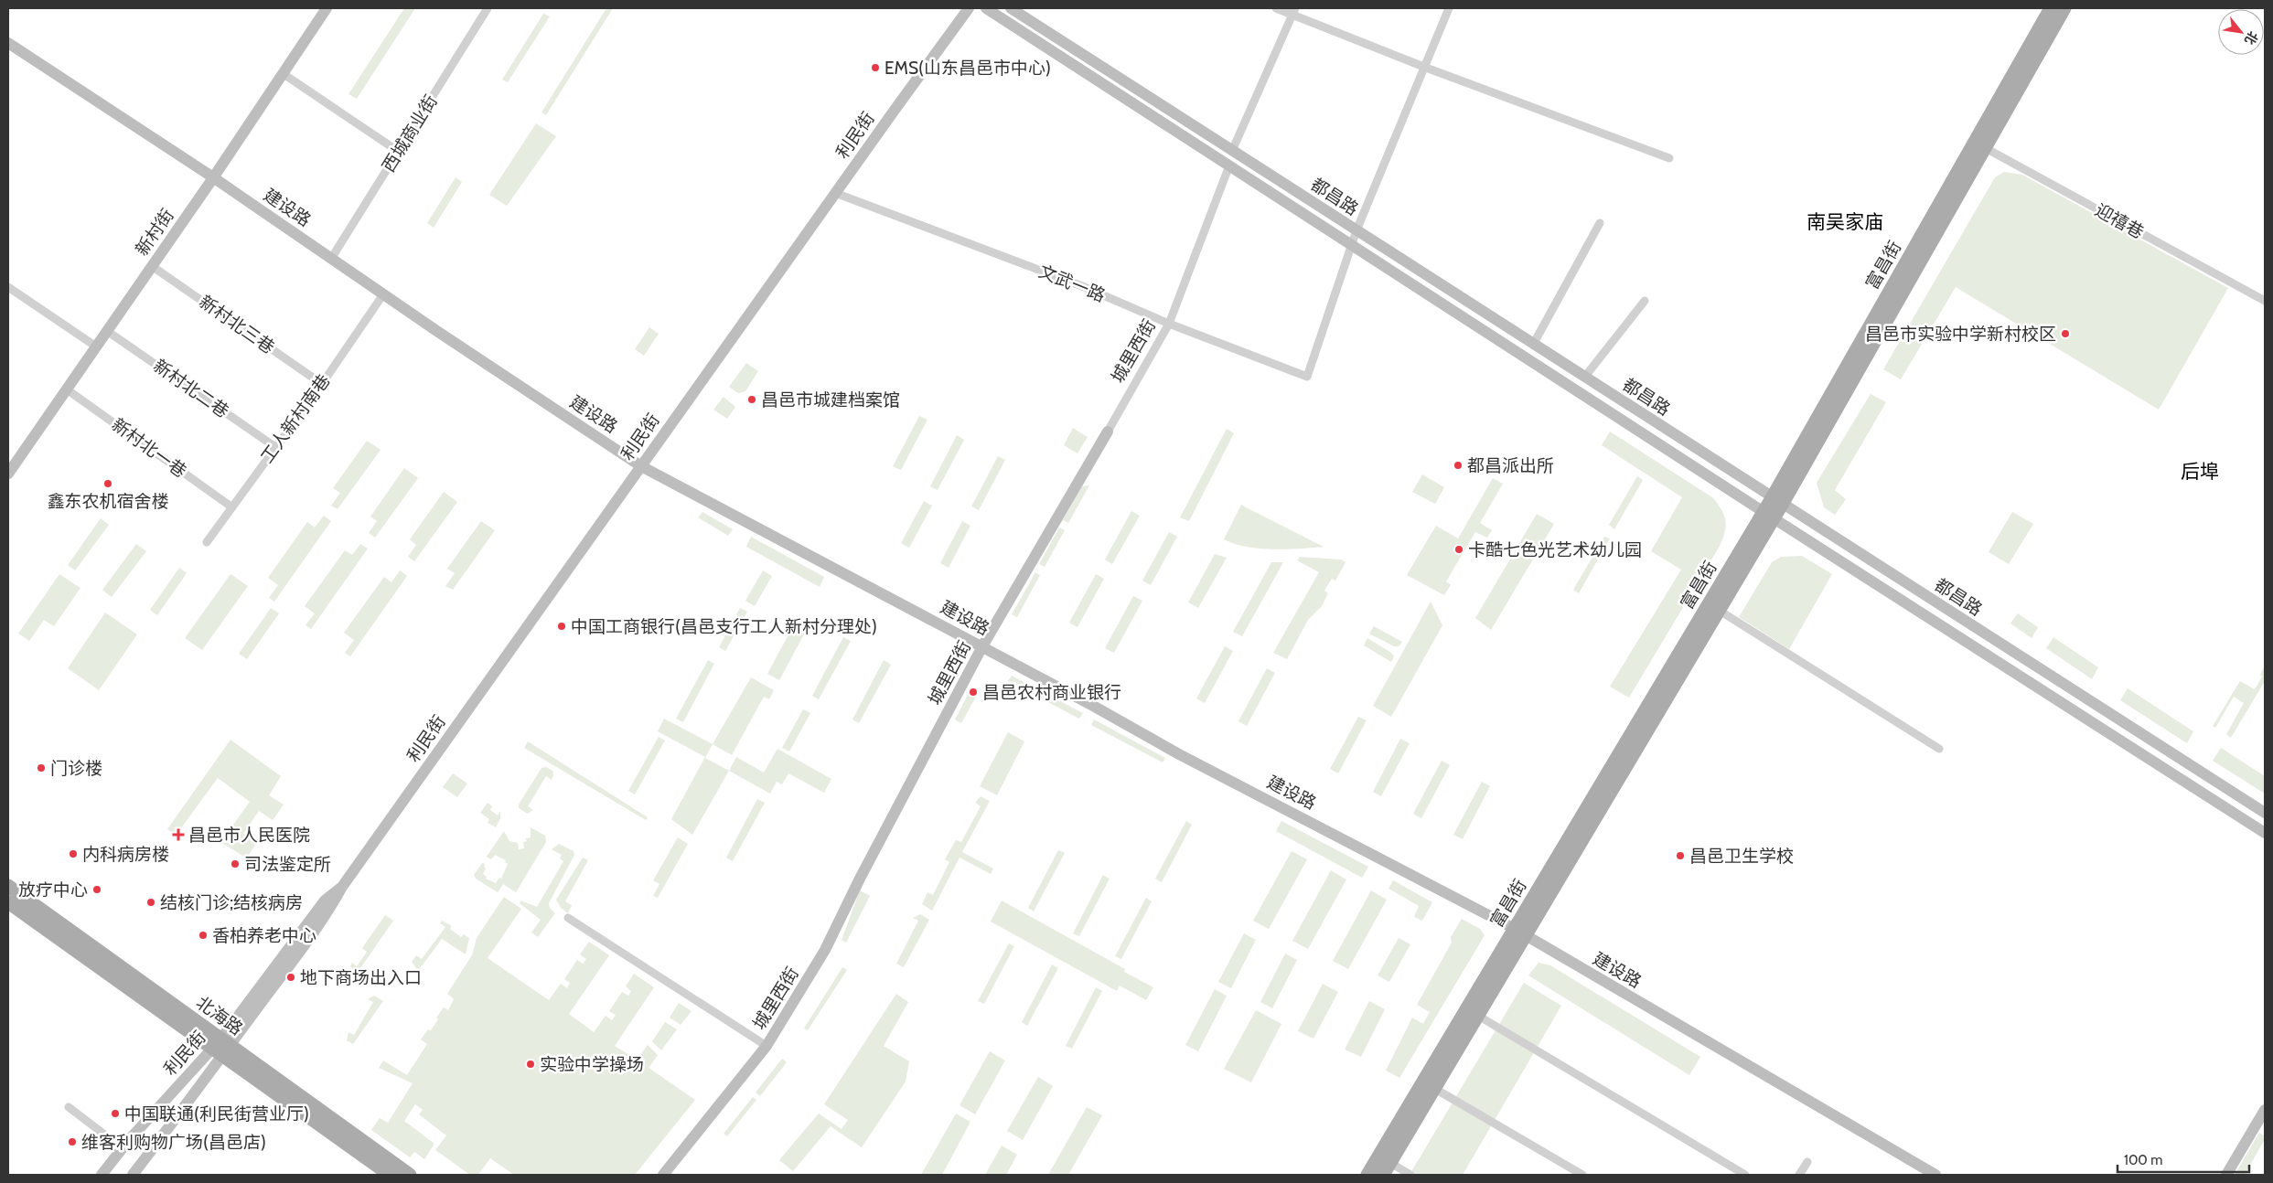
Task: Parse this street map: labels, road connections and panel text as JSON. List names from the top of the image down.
{
  "streets": {
    "main road": ["富昌街", "北海路"],
    "street": [
      "西城商业街",
      "利民街",
      "都昌路",
      "建设路",
      "迎禧巷",
      "新村街",
      "文武一路",
      "新村北三巷",
      "城里西街",
      "新村北二巷",
      "工人新村南巷",
      "新村北一巷"
    ]
  },
  "crossings": [
    ["西城商业街", "建设路"],
    ["利民街", "建设路"],
    ["利民街", "文武一路"],
    ["利民街", "北海路"],
    ["都昌路", "富昌街"],
    ["都昌路", "文武一路"],
    ["都昌路", "城里西街"],
    ["建设路", "新村街"],
    ["建设路", "富昌街"],
    ["建设路", "城里西街"],
    ["建设路", "工人新村南巷"],
    ["迎禧巷", "富昌街"],
    ["新村街", "新村北三巷"],
    ["新村街", "新村北二巷"],
    ["新村街", "新村北一巷"],
    ["文武一路", "城里西街"],
    ["新村北三巷", "工人新村南巷"],
    ["新村北二巷", "工人新村南巷"],
    ["工人新村南巷", "新村北一巷"]
  ],
  "districts": ["南吴家庙", "后埠"],
  "places": {
    "other": [
      "EMS(山东昌邑市中心)",
      "昌邑市实验中学新村校区",
      "昌邑市城建档案馆",
      "都昌派出所",
      "鑫东农机宿舍楼",
      "卡酷七色光艺术幼儿园",
      "中国工商银行(昌邑支行工人新村分理处)",
      "昌邑农村商业银行",
      "门诊楼",
      "内科病房楼",
      "昌邑卫生学校",
      "司法鉴定所",
      "放疗中心",
      "结核门诊;结核病房",
      "香柏养老中心",
      "地下商场出入口",
      "实验中学操场",
      "中国联通(利民街营业厅)",
      "维客利购物广场(昌邑店)"
    ],
    "health": ["昌邑市人民医院"]
  },
  "scale_bar": "100 m",
  "north": "bottom right"
}
